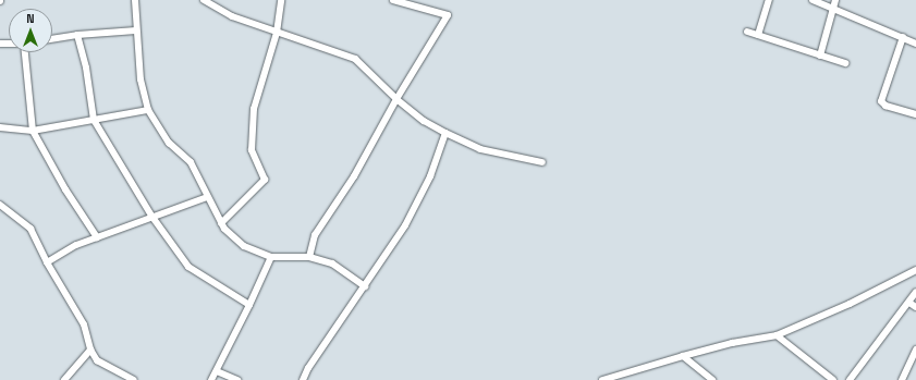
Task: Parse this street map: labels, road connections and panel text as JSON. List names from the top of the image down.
{
  "north": "top"
}
